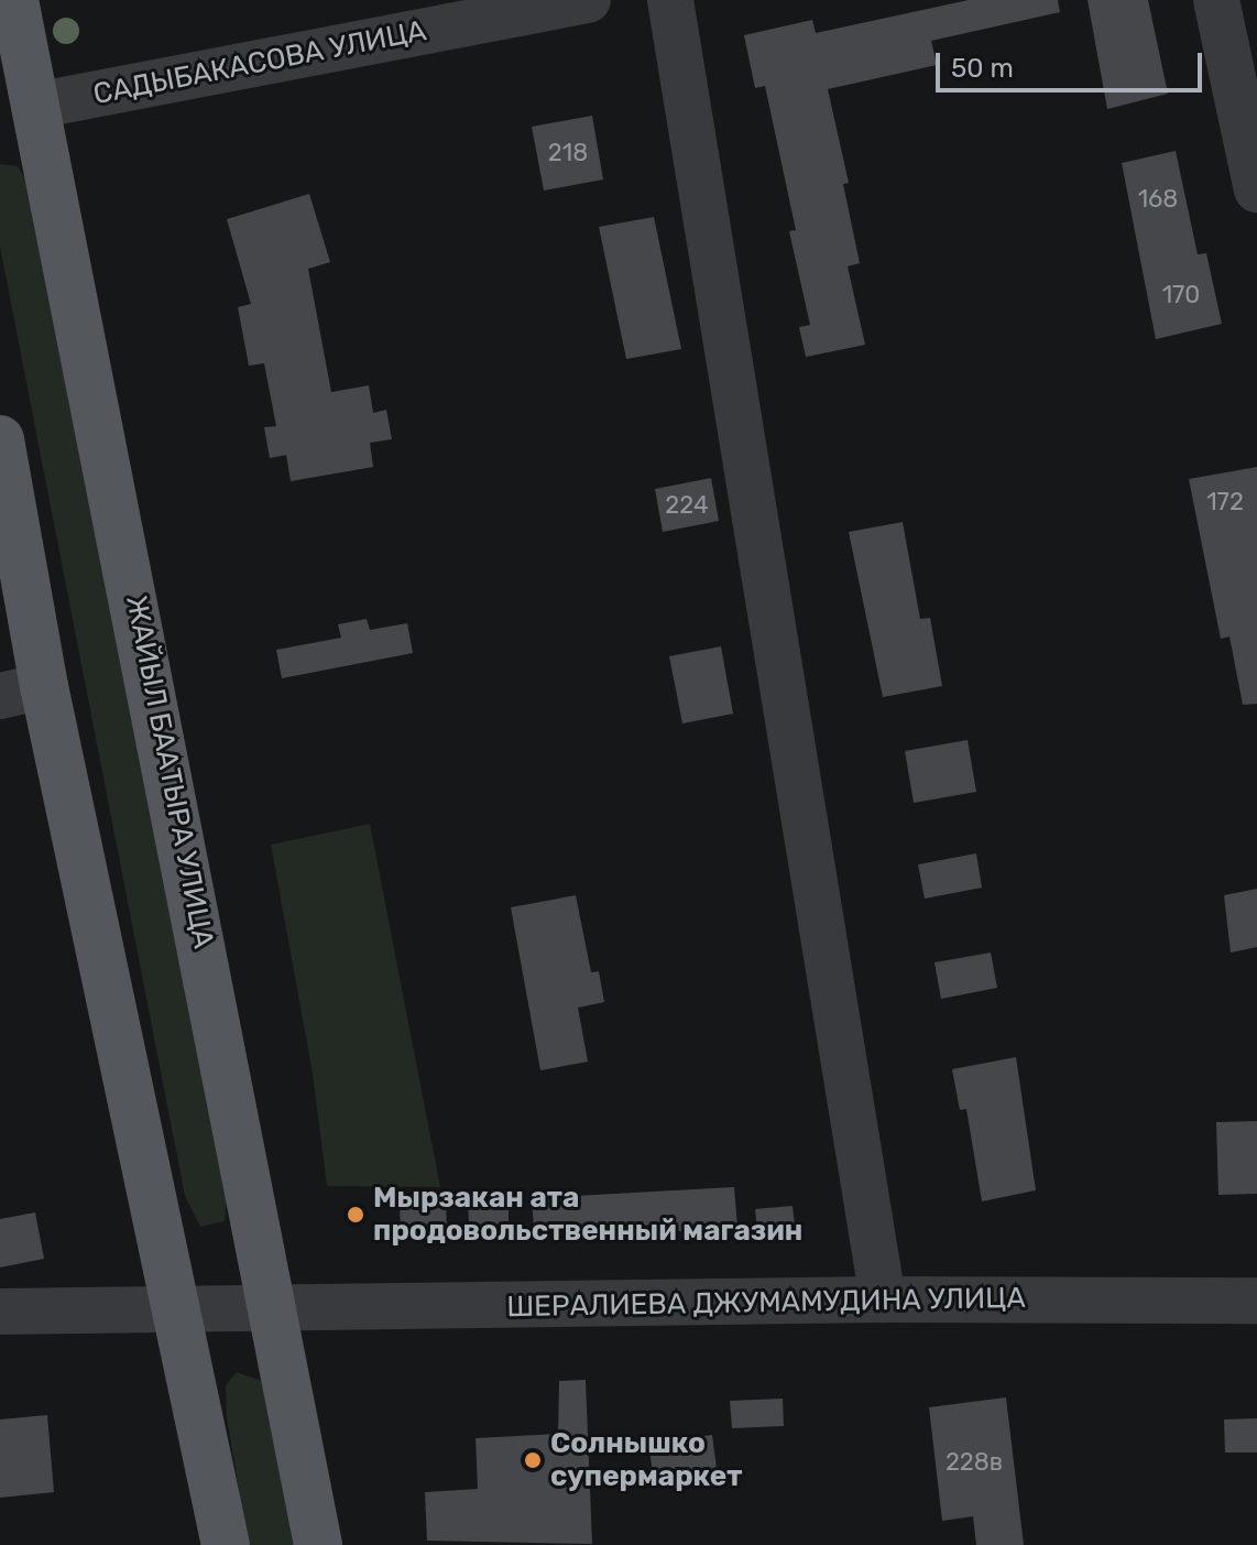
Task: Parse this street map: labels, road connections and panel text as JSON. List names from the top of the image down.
{
  "streets": {
    "main road": ["ЖАЙЫЛ БААТЫРА УЛИЦА"],
    "street": ["САДЫБАКАСОВА УЛИЦА", "ШЕРАЛИЕВА ДЖУМАМУДИНА УЛИЦА"]
  },
  "crossings": [
    ["САДЫБАКАСОВА УЛИЦА", "ЖАЙЫЛ БААТЫРА УЛИЦА"],
    ["ЖАЙЫЛ БААТЫРА УЛИЦА", "ШЕРАЛИЕВА ДЖУМАМУДИНА УЛИЦА"]
  ],
  "places": ["Мырзакан ата продовольственный магазин", "Солнышко супермаркет"],
  "house_numbers": [
    "218",
    "168",
    "170",
    "172",
    "224",
    "228в"
  ],
  "scale_bar": "50 m"
}
